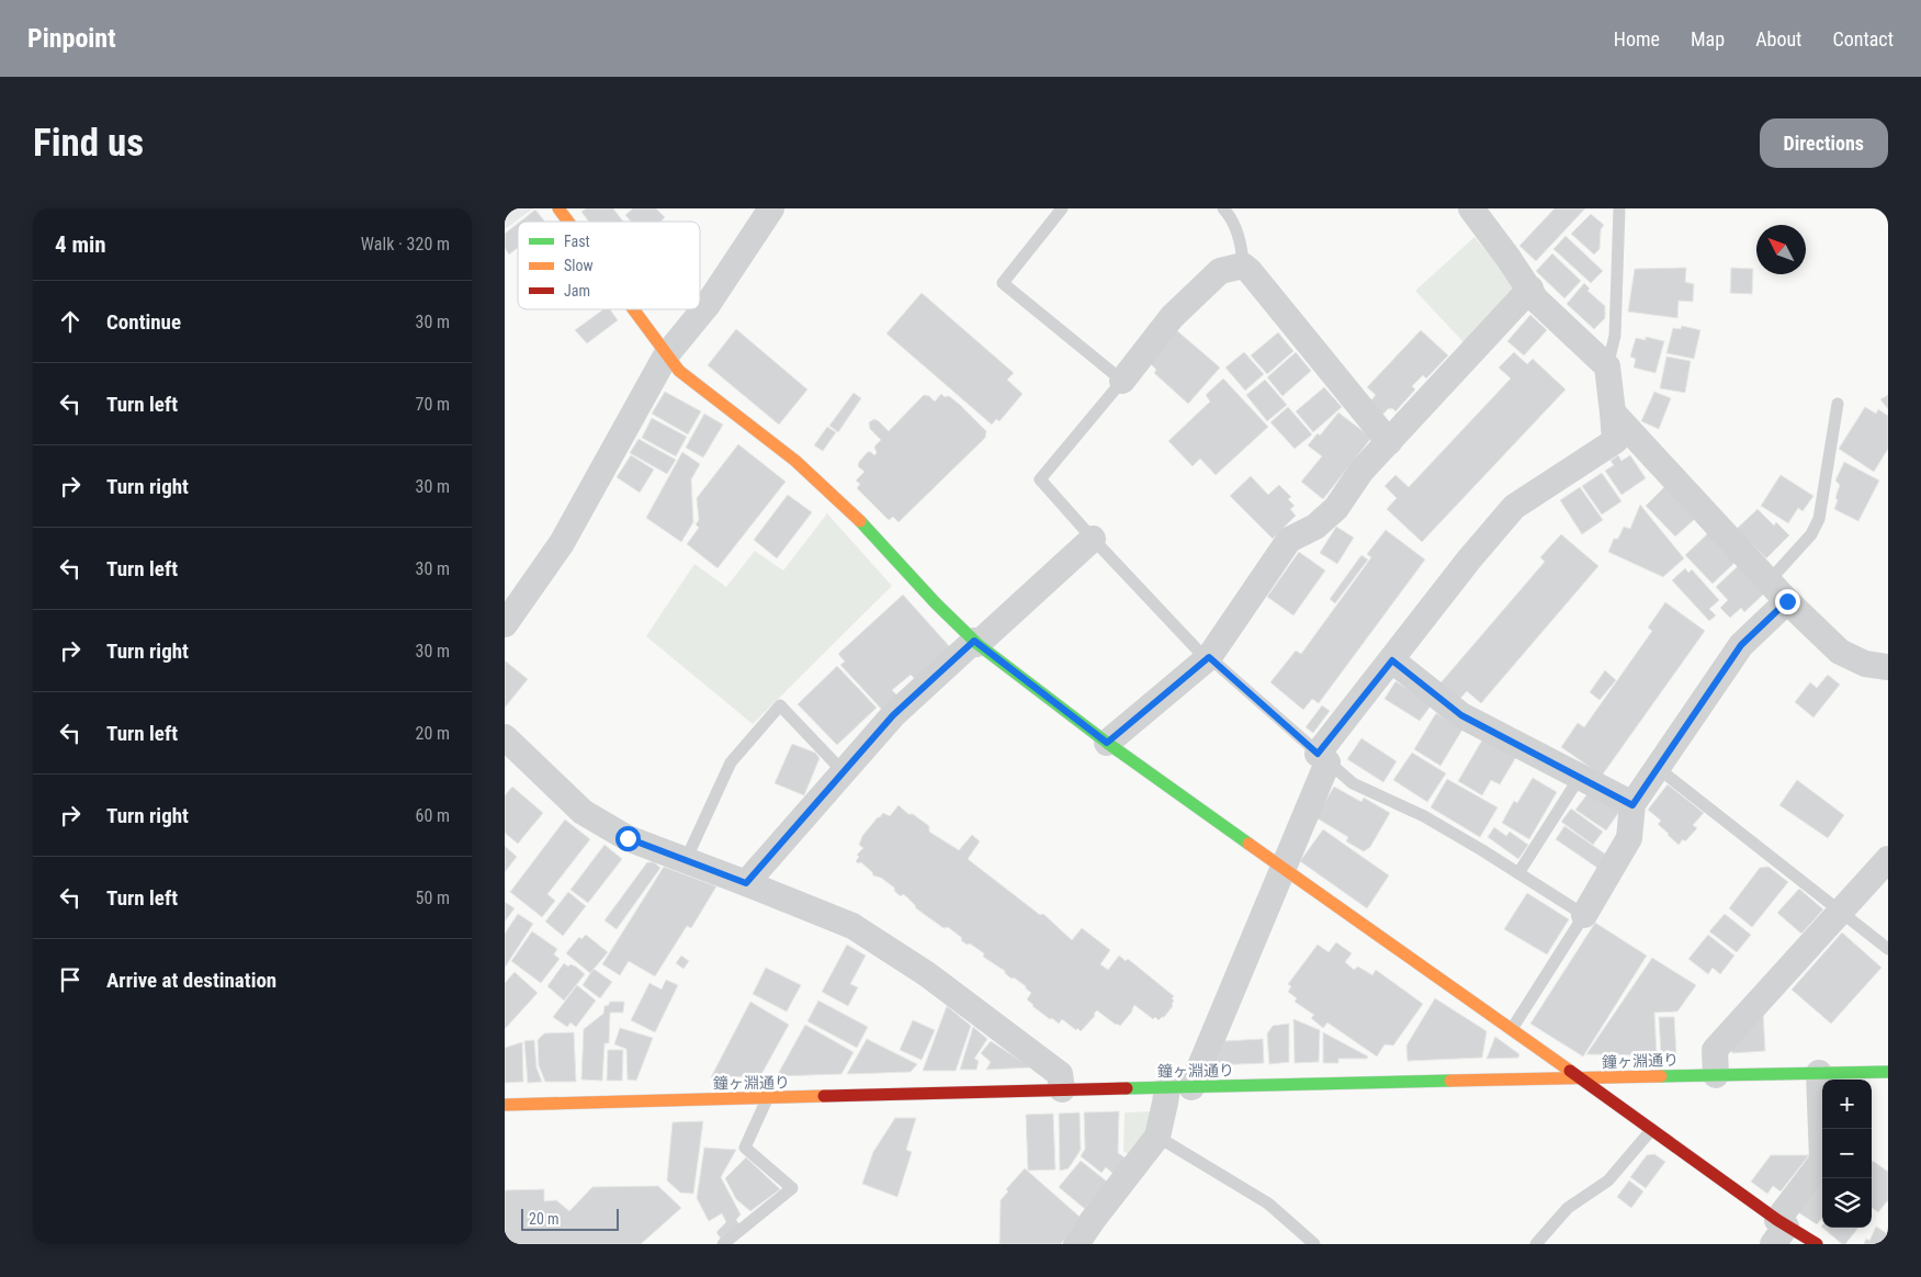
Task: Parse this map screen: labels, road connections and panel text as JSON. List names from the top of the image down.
{
  "streets": {
    "street": ["鐘ヶ淵通り"]
  },
  "legend": ["Fast", "Slow", "Jam"],
  "scale_bar": "20 m",
  "north": "top left",
  "page": {
    "header": "Pinpoint",
    "nav": [
      "Home",
      "Map",
      "About",
      "Contact"
    ],
    "buttons": "Directions",
    "title": "Find us",
    "heading": ["4 min", "Walk · 320 m"],
    "list": [
      ["Continue", "30 m"],
      ["Turn left", "70 m"],
      ["Turn right", "30 m"],
      ["Turn left", "30 m"],
      ["Turn right", "30 m"],
      ["Turn left", "20 m"],
      ["Turn right", "60 m"],
      ["Turn left", "50 m"],
      "Arrive at destination"
    ],
    "map_buttons": ["+", "−"],
    "scale": "20 m"
  }
}
